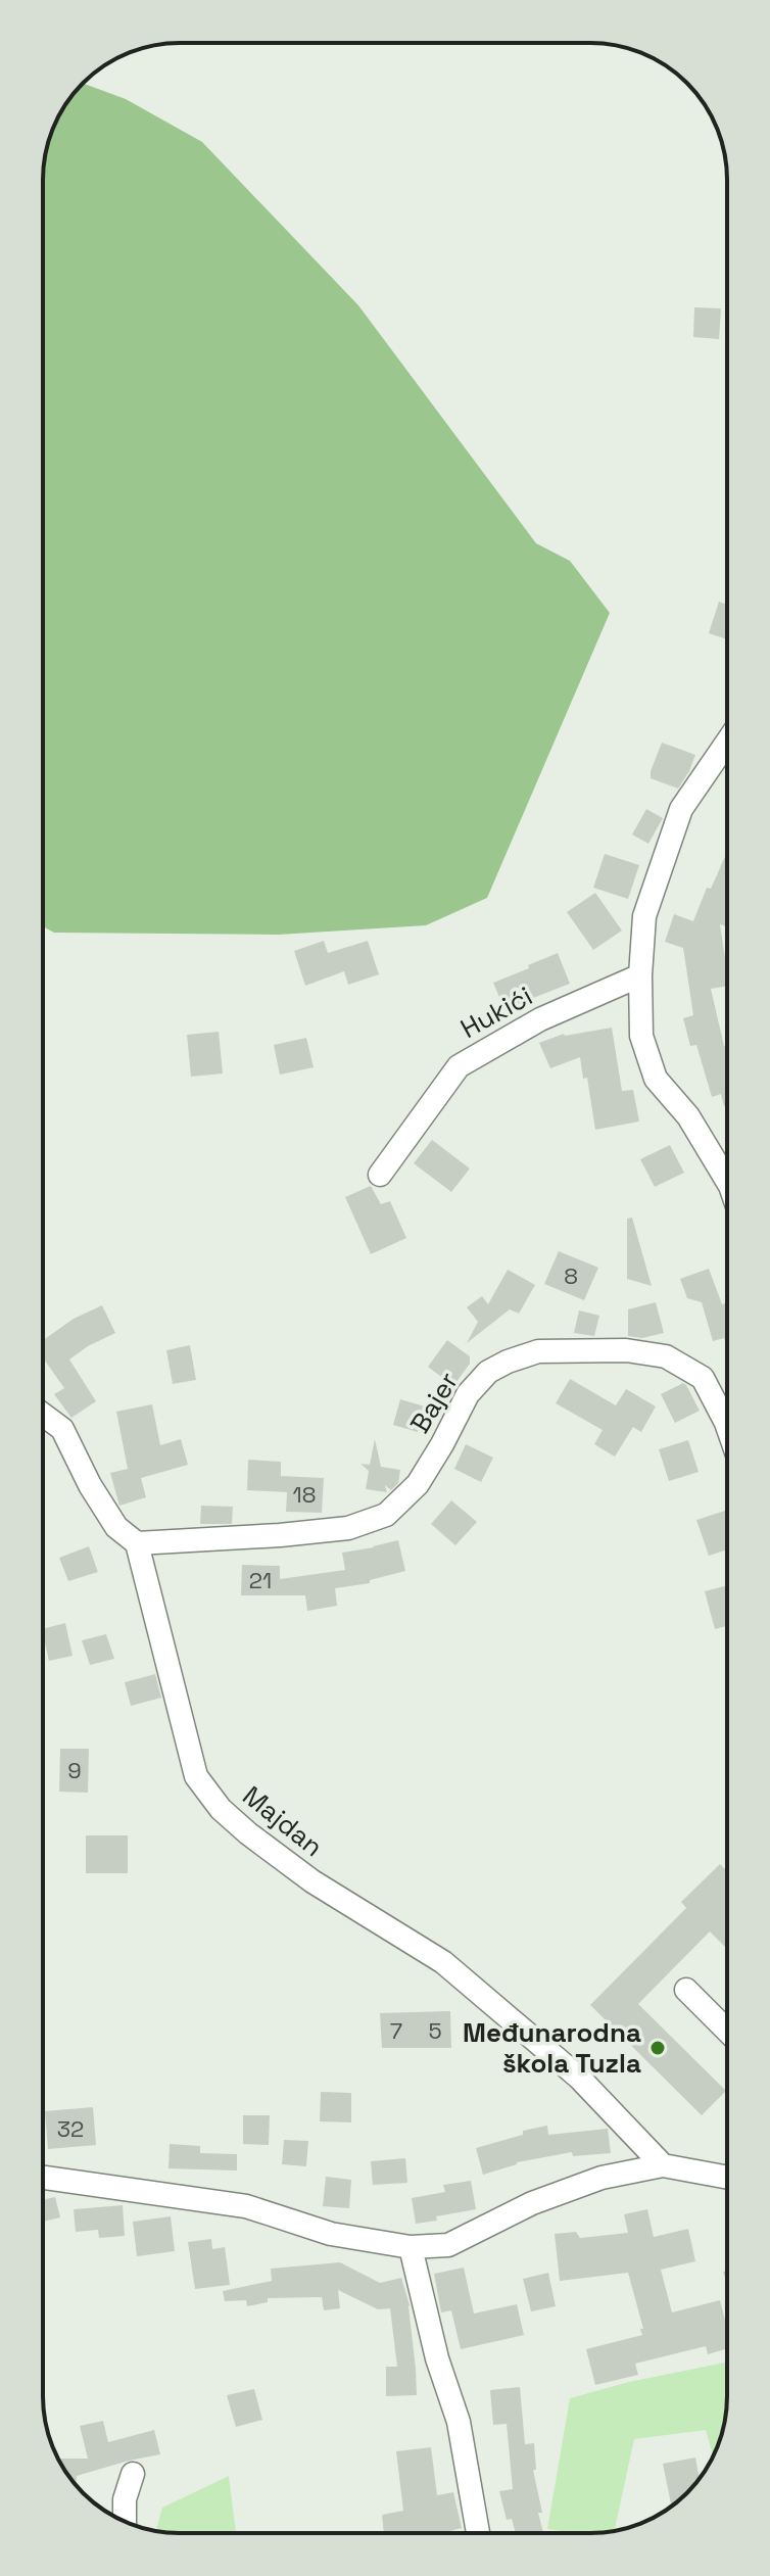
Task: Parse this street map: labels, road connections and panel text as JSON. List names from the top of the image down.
{
  "streets": {
    "street": ["Hukići", "Bajer", "Majdan"]
  },
  "crossings": [
    ["Bajer", "Majdan"]
  ],
  "places": ["Međunarodna škola Tuzla"],
  "house_numbers": [
    "8",
    "18",
    "21",
    "9",
    "7",
    "5",
    "32"
  ]
}
